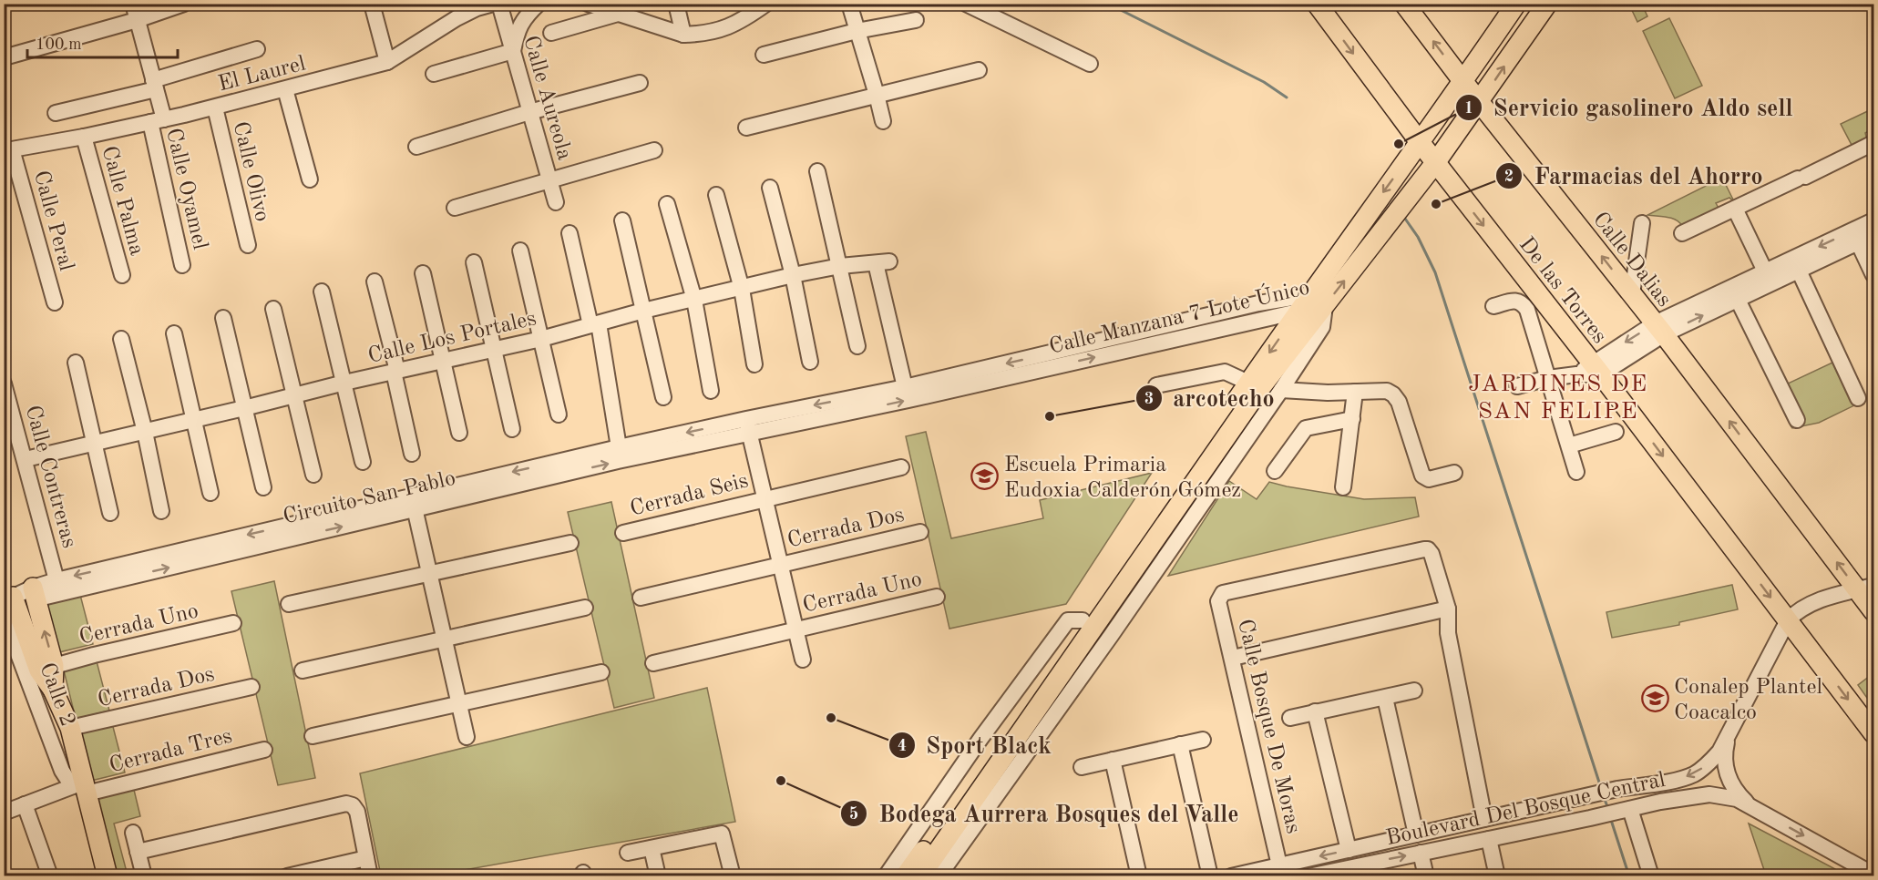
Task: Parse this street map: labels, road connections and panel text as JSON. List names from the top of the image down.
{
  "streets": {
    "main road": ["Calle Dalias", "De las Torres", "Circuito San Pablo"],
    "street": [
      "El Laurel",
      "Calle Aureola",
      "Calle Olivo",
      "Calle Oyamel",
      "Calle Palma",
      "Calle Peral",
      "Calle Manzana 7 Lote Único",
      "Calle Los Portales",
      "Calle Contreras",
      "Cerrada Seis",
      "Cerrada Dos",
      "Cerrada Uno",
      "Calle 2",
      "Calle Bosque De Moras",
      "Cerrada Tres",
      "Boulevard Del Bosque Central"
    ]
  },
  "crossings": [
    ["El Laurel", "Calle Olivo"],
    ["El Laurel", "Calle Oyamel"],
    ["El Laurel", "Calle Palma"],
    ["El Laurel", "Calle Peral"],
    ["Calle Manzana 7 Lote Único", "Calle Los Portales"],
    ["Calle Manzana 7 Lote Único", "Circuito San Pablo"],
    ["Calle Los Portales", "Calle Contreras"],
    ["Calle Contreras", "Circuito San Pablo"],
    ["Circuito San Pablo", "Calle 2"],
    ["Calle 2", "Cerrada Tres"],
    ["Calle Bosque De Moras", "Boulevard Del Bosque Central"]
  ],
  "one_way": ["Calle Dalias", "De las Torres"],
  "districts": ["JARDINES DE SAN FELIPE"],
  "places": {
    "other": [
      "Servicio gasolinero Aldo sell",
      "Farmacias del Ahorro",
      "arcotecho",
      "Sport Black",
      "Bodega Aurrera Bosques del Valle"
    ],
    "school or university": ["Escuela Primaria Eudoxia Calderón Gómez", "Conalep Plantel Coacalco"]
  },
  "scale_bar": "100 m"
}
